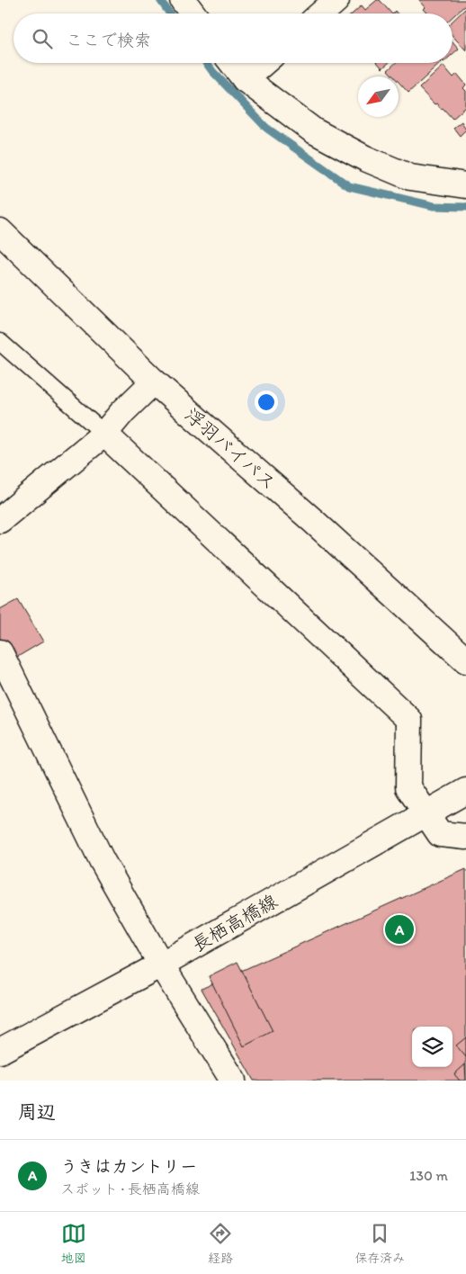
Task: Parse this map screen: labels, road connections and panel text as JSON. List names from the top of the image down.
{
  "streets": {
    "main road": ["浮羽バイパス", "長栖高橋線"]
  },
  "north": "bottom left",
  "page": {
    "search": "ここで検索",
    "pins": "A",
    "heading": "周辺",
    "list": [
      {
        "mark": "A",
        "name": "うきはカントリー",
        "note": "スポット · 長栖高橋線",
        "value": "130 m"
      }
    ],
    "nav": ["地図", "経路", "保存済み"]
  }
}
